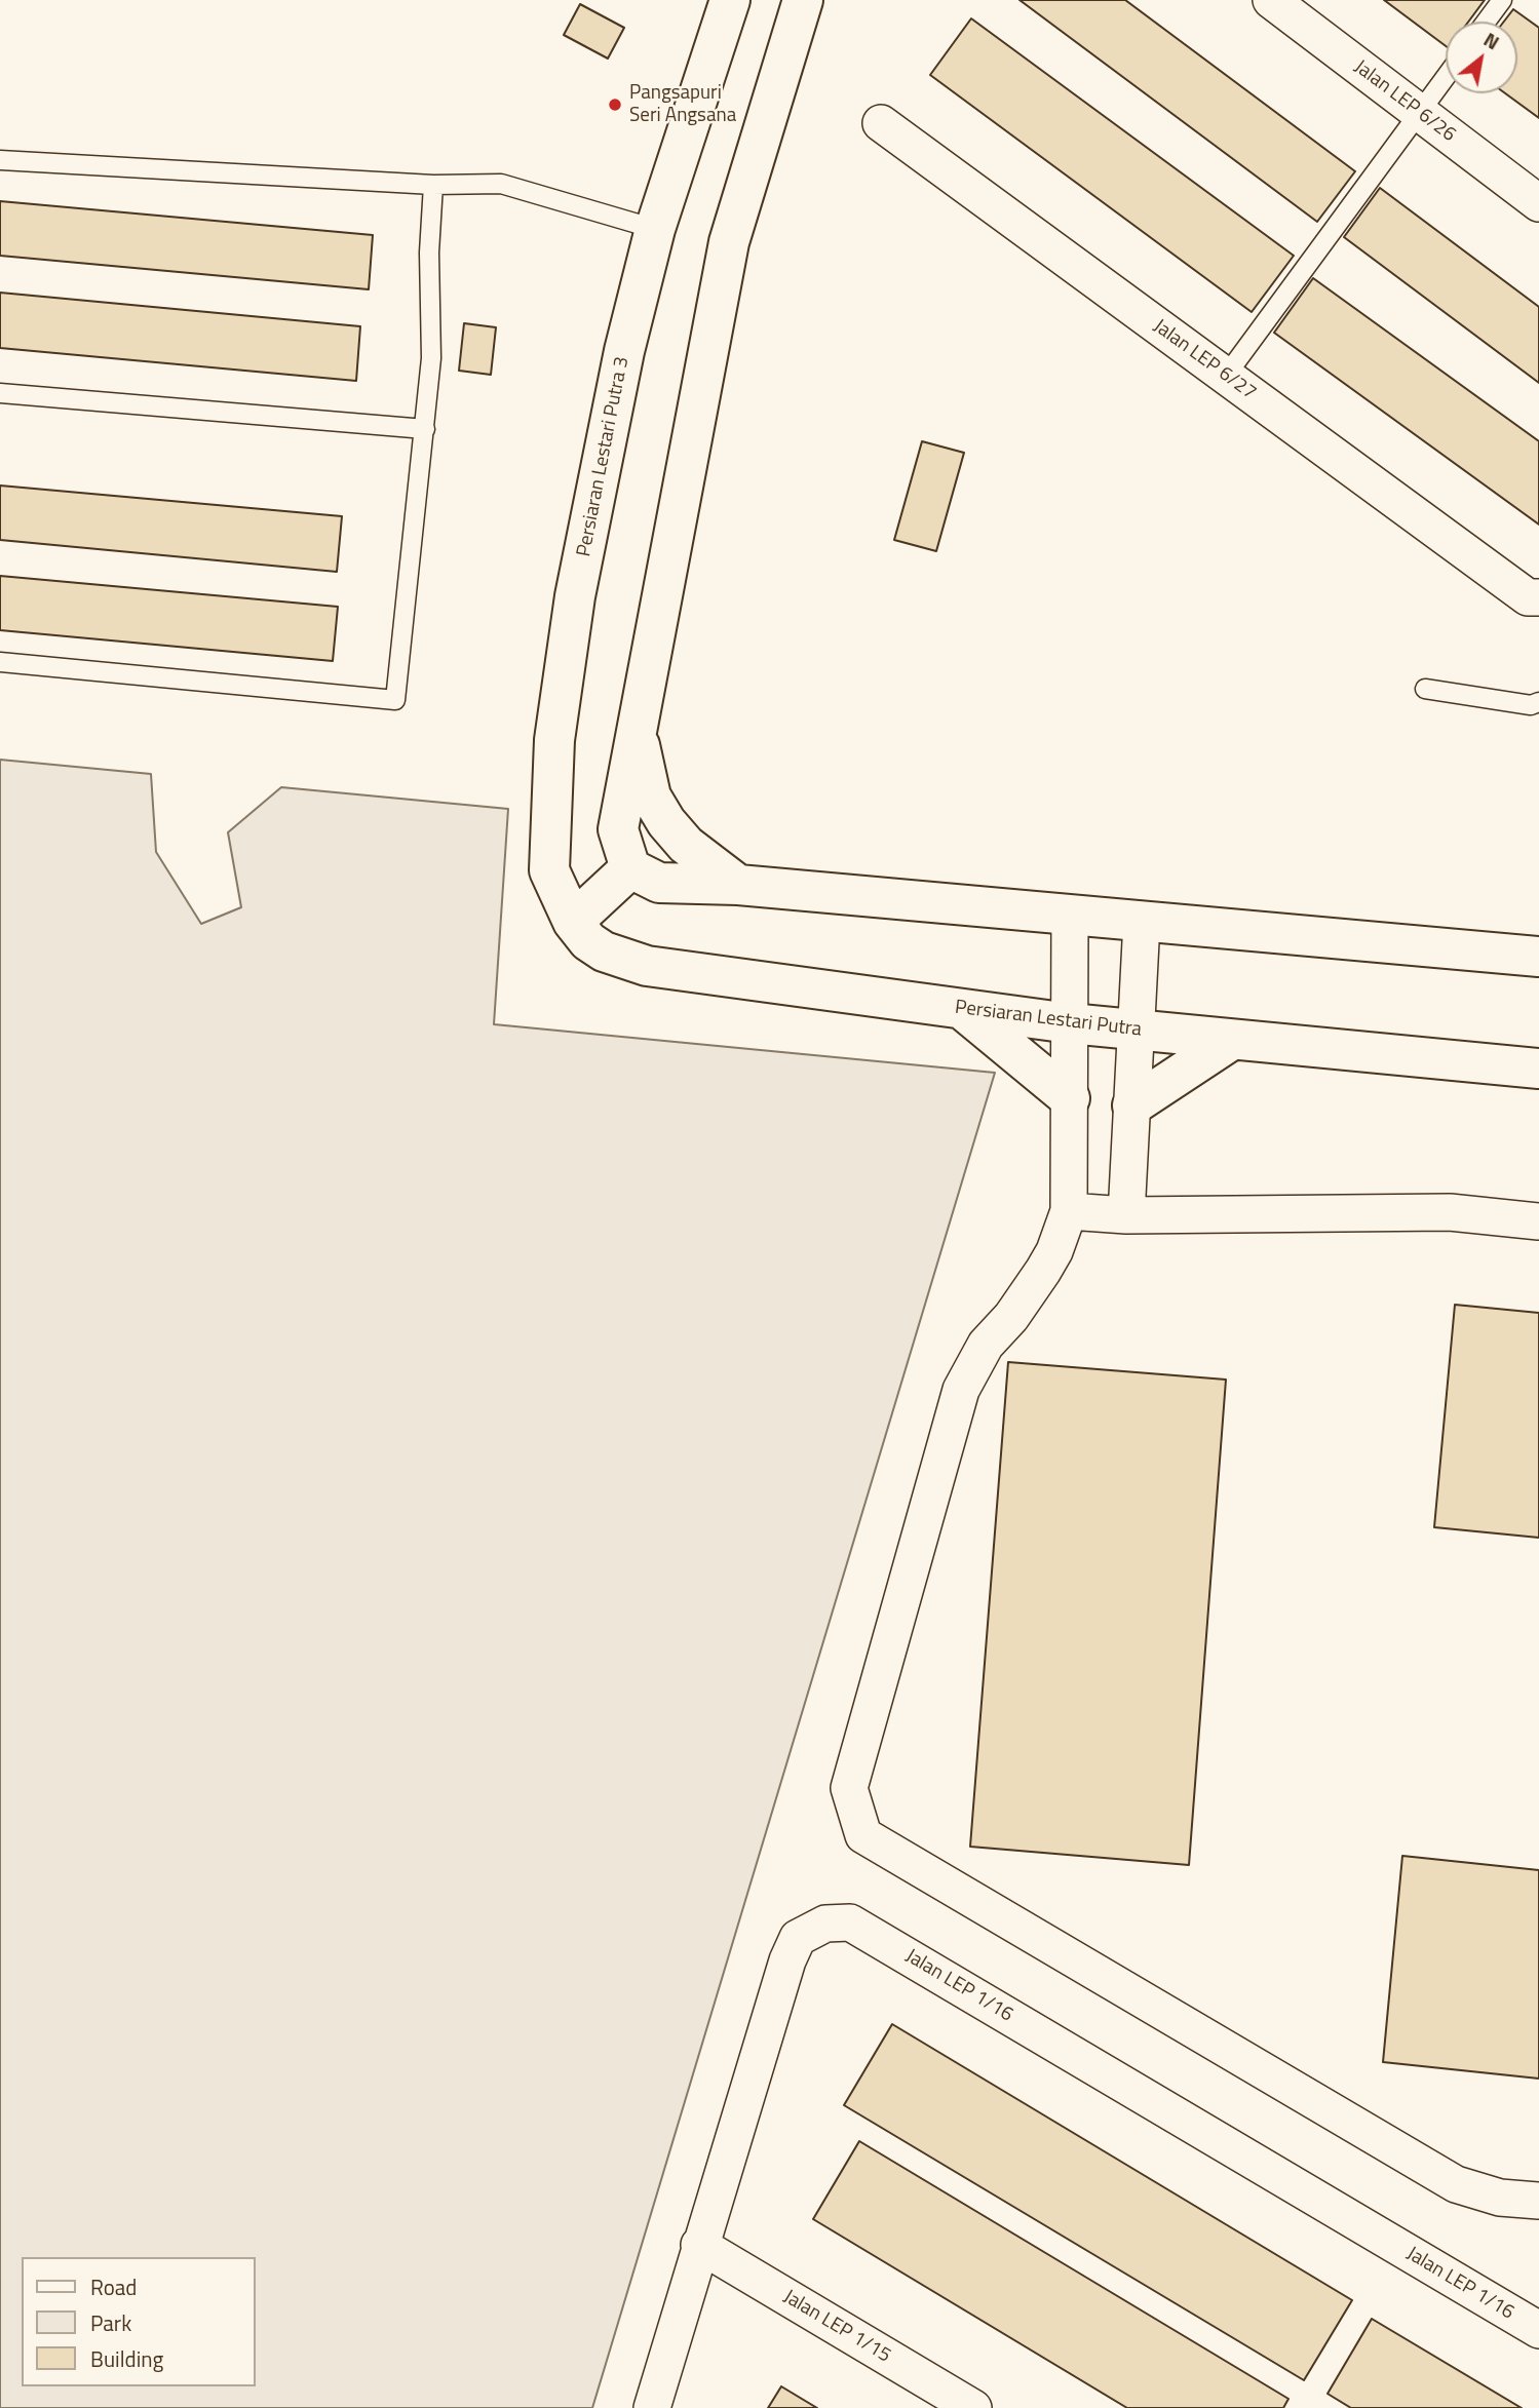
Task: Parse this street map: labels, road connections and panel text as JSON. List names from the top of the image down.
{
  "streets": {
    "street": [
      "Jalan LEP 6/26",
      "Jalan LEP 6/27",
      "Persiaran Lestari Putra 3",
      "Persiaran Lestari Putra",
      "Jalan LEP 1/16",
      "Jalan LEP 1/15"
    ]
  },
  "crossings": [
    ["Persiaran Lestari Putra 3", "Persiaran Lestari Putra"],
    ["Jalan LEP 1/16", "Jalan LEP 1/15"]
  ],
  "places": ["Pangsapuri Seri Angsana"],
  "legend": ["Road", "Park", "Building"],
  "north": "top right"
}
